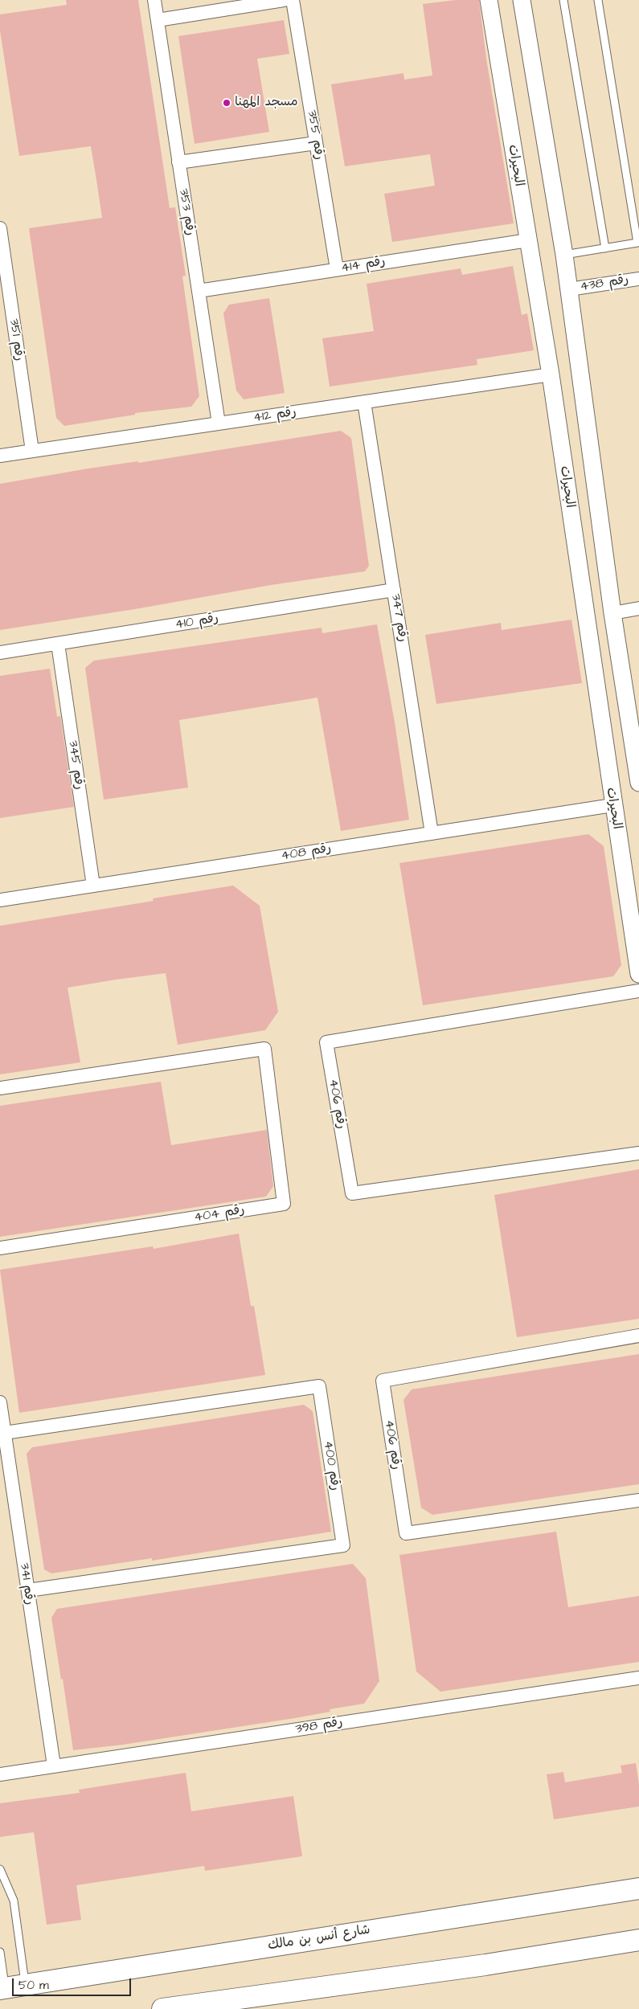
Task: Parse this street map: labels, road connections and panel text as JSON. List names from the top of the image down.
{
  "streets": {
    "main road": ["شارع أنس بن مالك"],
    "street": [
      "رقم 355",
      "البحيرات",
      "رقم 353",
      "رقم 414",
      "رقم 438",
      "رقم 351",
      "رقم 412",
      "رقم 347",
      "رقم 410",
      "رقم 345",
      "رقم 408",
      "رقم 406",
      "رقم 404",
      "رقم 400",
      "رقم 341",
      "رقم 398"
    ]
  },
  "crossings": [
    ["رقم 355", "رقم 414"],
    ["البحيرات", "رقم 414"],
    ["البحيرات", "رقم 412"],
    ["البحيرات", "رقم 408"],
    ["رقم 353", "رقم 414"],
    ["رقم 353", "رقم 412"],
    ["رقم 351", "رقم 412"],
    ["رقم 412", "رقم 347"],
    ["رقم 347", "رقم 410"],
    ["رقم 347", "رقم 408"],
    ["رقم 410", "رقم 345"],
    ["رقم 345", "رقم 408"],
    ["رقم 400", "رقم 341"],
    ["رقم 341", "رقم 398"]
  ],
  "places": ["مسجد المهنا"],
  "scale_bar": "50 m"
}
